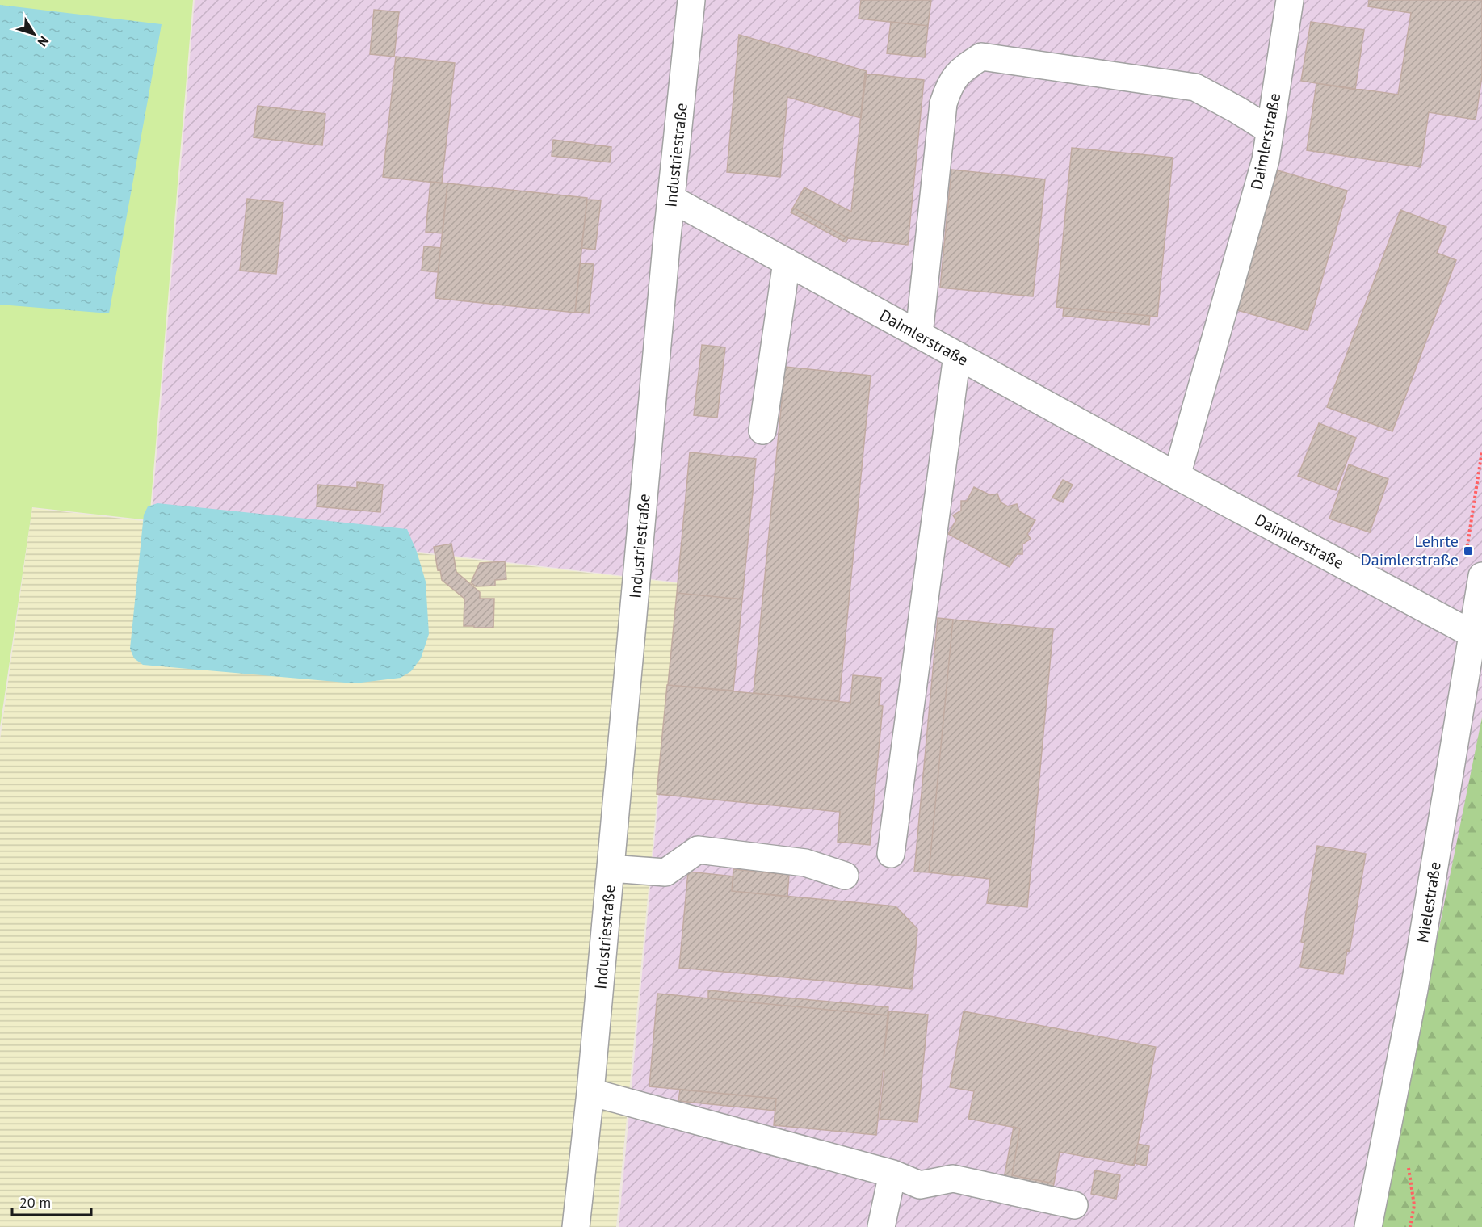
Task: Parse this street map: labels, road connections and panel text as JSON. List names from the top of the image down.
{
  "streets": {
    "street": ["Daimlerstraße", "Industriestraße", "Mielestraße"]
  },
  "crossings": [
    ["Daimlerstraße", "Industriestraße"],
    ["Daimlerstraße", "Mielestraße"]
  ],
  "places": {
    "transit": ["Lehrte Daimlerstraße"]
  },
  "scale_bar": "20 m",
  "north": "bottom right"
}
